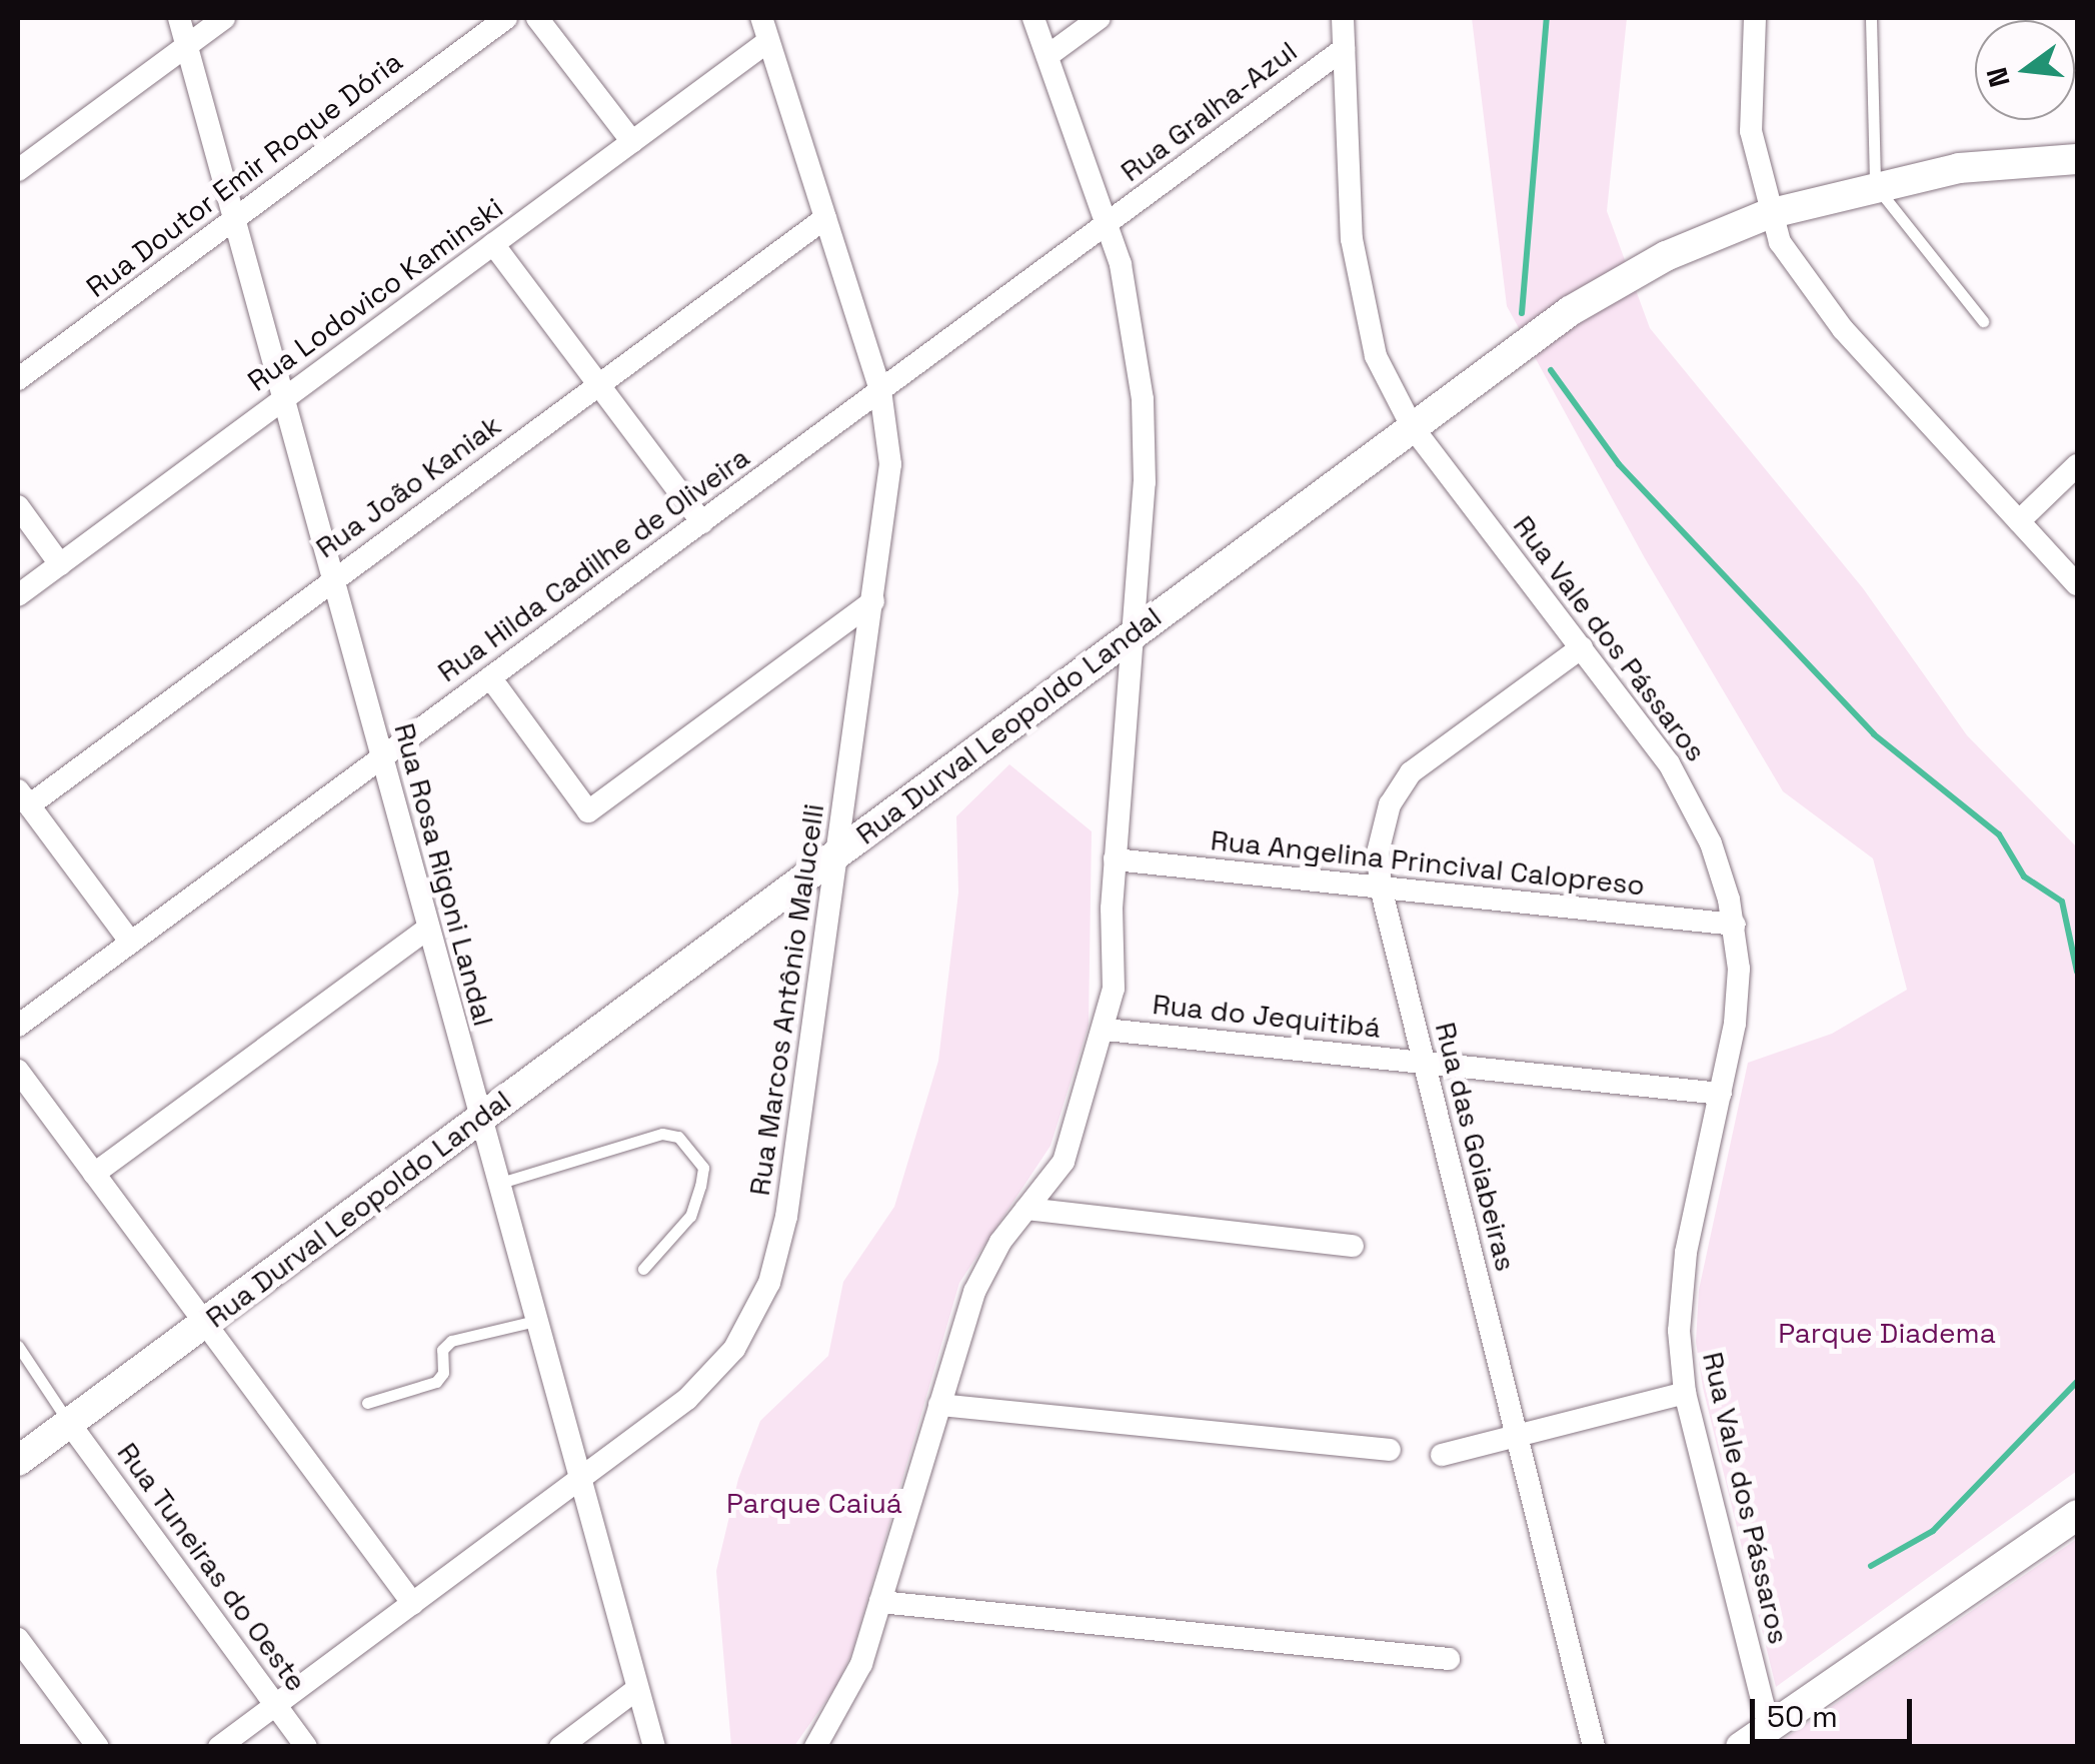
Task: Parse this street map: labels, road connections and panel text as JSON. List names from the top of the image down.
{
  "streets": {
    "street": [
      "Rua Gralha-Azul",
      "Rua Doutor Emir Roque Dória",
      "Rua Lodovico Kaminski",
      "Rua João Kaniak",
      "Rua Hilda Cadilhe de Oliveira",
      "Rua Vale dos Pássaros",
      "Rua Durval Leopoldo Landal",
      "Rua Angelina Princival Calopreso",
      "Rua Rosa Rigoni Landal",
      "Rua Marcos Antônio Malucelli",
      "Rua do Jequitibá",
      "Rua das Goiabeiras",
      "Rua Tuneiras do Oeste"
    ]
  },
  "crossings": [
    ["Rua Gralha-Azul", "Rua Hilda Cadilhe de Oliveira"],
    ["Rua Gralha-Azul", "Rua Vale dos Pássaros"],
    ["Rua Doutor Emir Roque Dória", "Rua Rosa Rigoni Landal"],
    ["Rua Lodovico Kaminski", "Rua Rosa Rigoni Landal"],
    ["Rua Lodovico Kaminski", "Rua Marcos Antônio Malucelli"],
    ["Rua João Kaniak", "Rua Rosa Rigoni Landal"],
    ["Rua João Kaniak", "Rua Marcos Antônio Malucelli"],
    ["Rua Hilda Cadilhe de Oliveira", "Rua Rosa Rigoni Landal"],
    ["Rua Hilda Cadilhe de Oliveira", "Rua Marcos Antônio Malucelli"],
    ["Rua Vale dos Pássaros", "Rua Durval Leopoldo Landal"],
    ["Rua Vale dos Pássaros", "Rua Angelina Princival Calopreso"],
    ["Rua Vale dos Pássaros", "Rua do Jequitibá"],
    ["Rua Vale dos Pássaros", "Rua das Goiabeiras"],
    ["Rua Durval Leopoldo Landal", "Rua Rosa Rigoni Landal"],
    ["Rua Durval Leopoldo Landal", "Rua Marcos Antônio Malucelli"],
    ["Rua Durval Leopoldo Landal", "Rua Tuneiras do Oeste"],
    ["Rua Angelina Princival Calopreso", "Rua das Goiabeiras"],
    ["Rua Rosa Rigoni Landal", "Rua Marcos Antônio Malucelli"],
    ["Rua Marcos Antônio Malucelli", "Rua Tuneiras do Oeste"],
    ["Rua do Jequitibá", "Rua das Goiabeiras"]
  ],
  "parks": ["Parque Diadema", "Parque Caiuá"],
  "scale_bar": "50 m",
  "north": "left"
}
